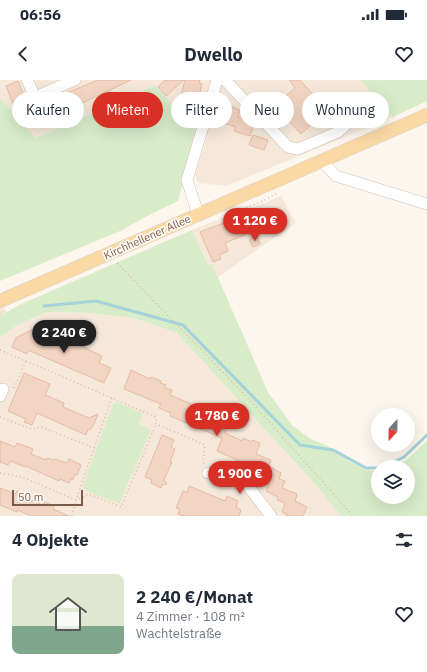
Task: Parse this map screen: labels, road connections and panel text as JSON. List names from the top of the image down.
{
  "streets": {
    "main road": ["Kirchhellener Allee"]
  },
  "scale_bar": "50 m",
  "north": "bottom",
  "page": {
    "status": "06:56",
    "header": "Dwello",
    "chip": [
      "Kaufen",
      "Mieten",
      "Filter",
      "Neu",
      "Wohnung"
    ],
    "price": [
      "1 120 €",
      "2 240 €",
      "1 780 €",
      "1 900 €"
    ],
    "scale": "50 m",
    "heading": "4 Objekte",
    "list": [
      {
        "name": "2 240 €/Monat",
        "note": "4 Zimmer · 108 m² · Wachtelstraße"
      }
    ]
  }
}
